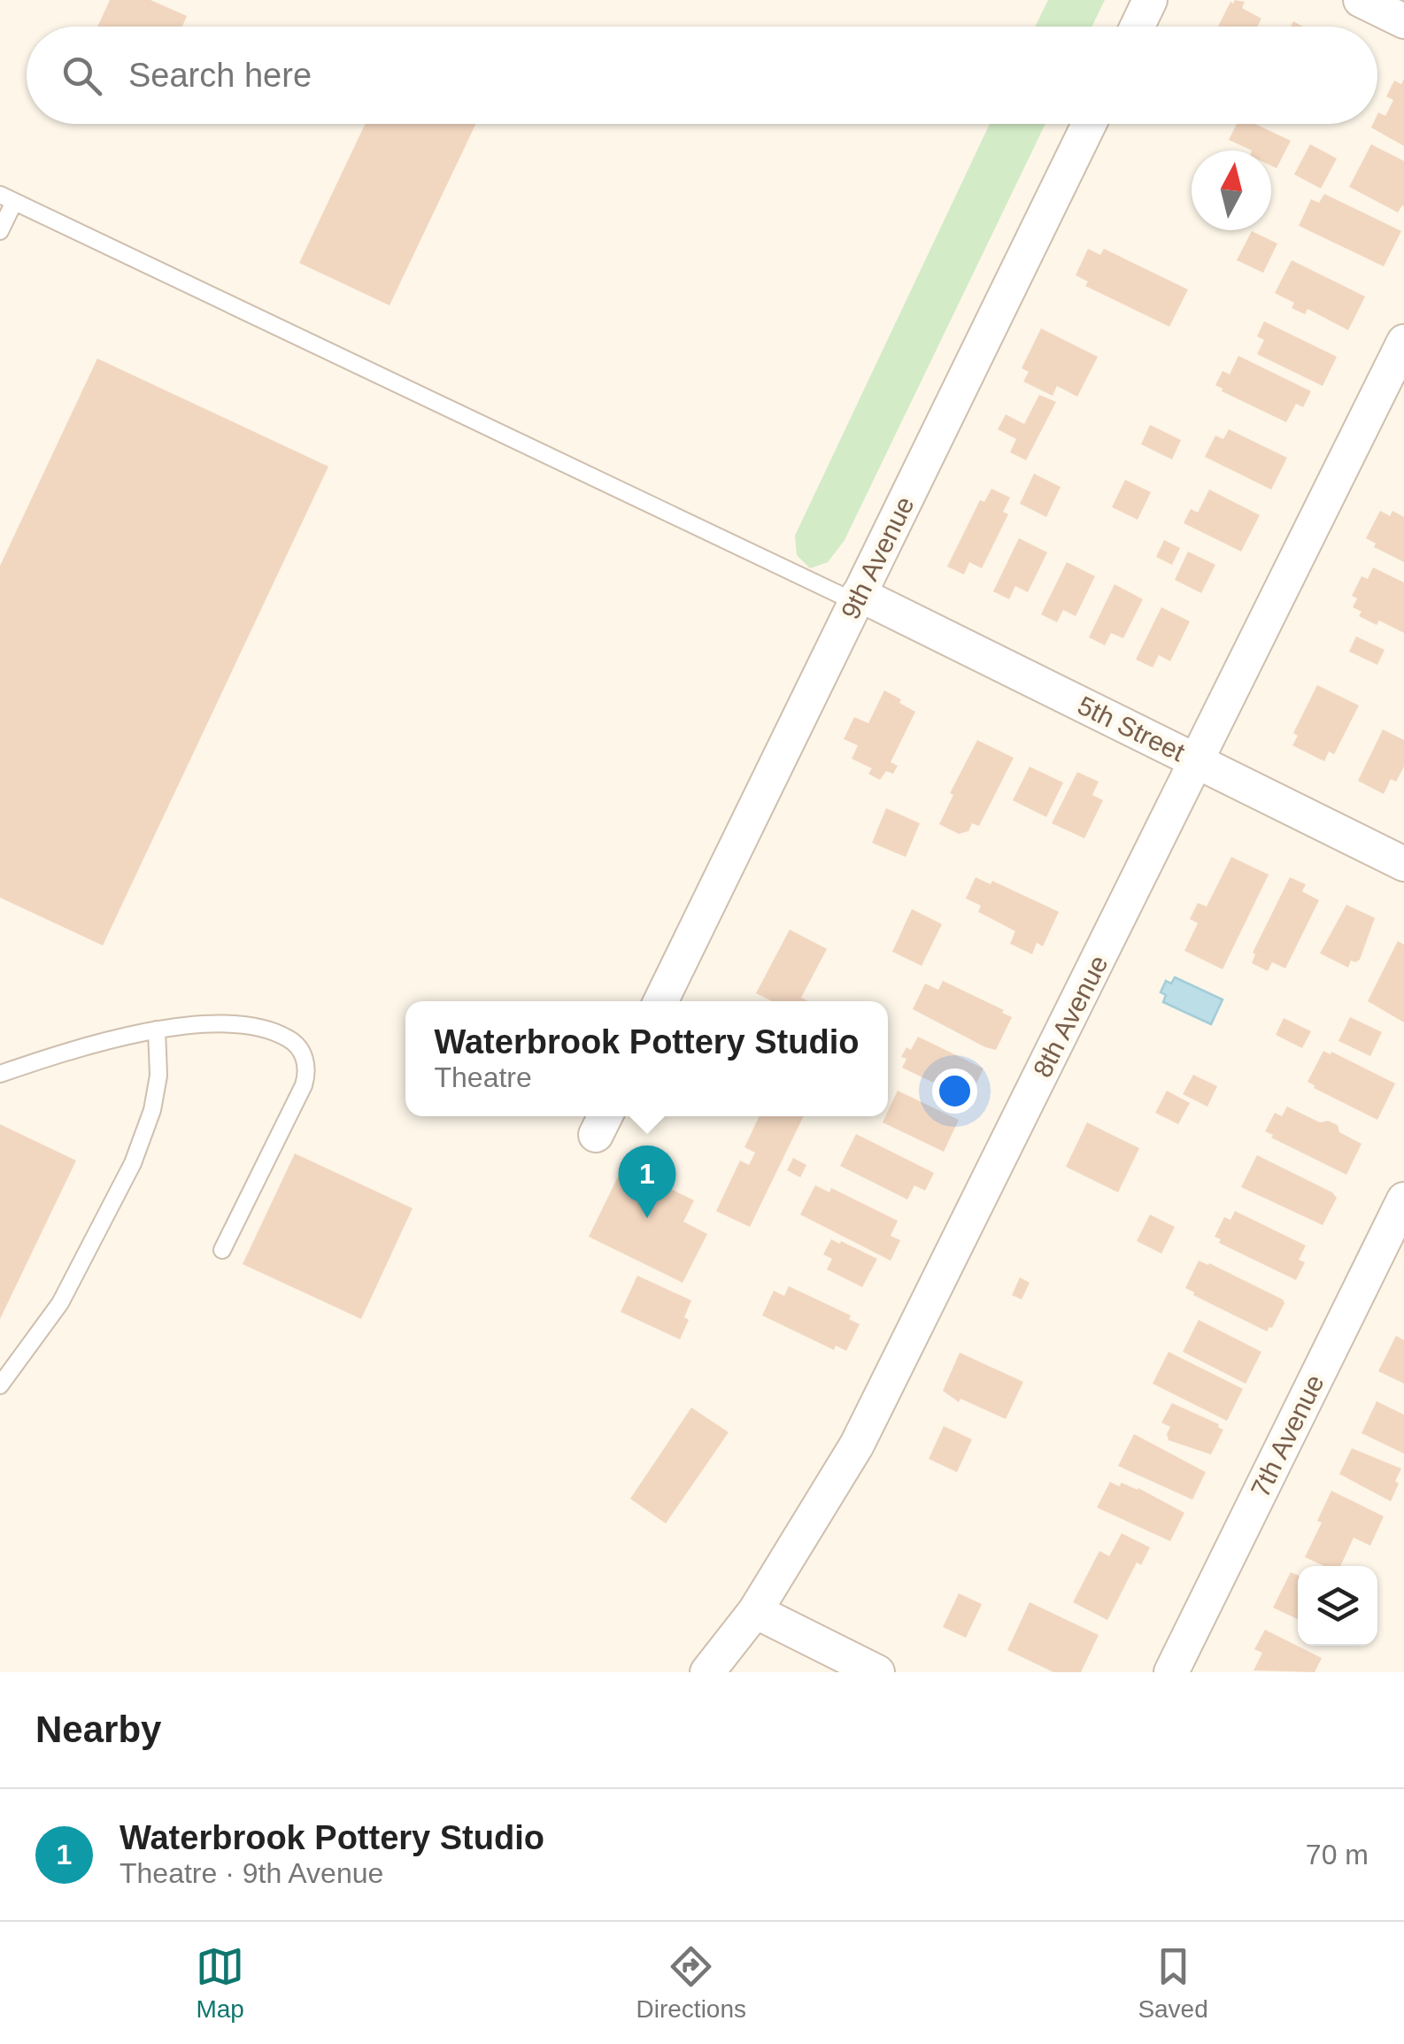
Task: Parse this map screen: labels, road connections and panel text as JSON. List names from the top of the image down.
{
  "streets": {
    "street": [
      "9th Avenue",
      "5th Street",
      "8th Avenue",
      "7th Avenue"
    ]
  },
  "crossings": [
    ["9th Avenue", "5th Street"],
    ["5th Street", "8th Avenue"]
  ],
  "north": "top",
  "page": {
    "search": "Search here",
    "popup": ["Waterbrook Pottery Studio", "Theatre"],
    "pins": "1",
    "heading": "Nearby",
    "list": [
      {
        "mark": "1",
        "name": "Waterbrook Pottery Studio",
        "note": "Theatre · 9th Avenue",
        "value": "70 m"
      }
    ],
    "nav": ["Map", "Directions", "Saved"]
  }
}
